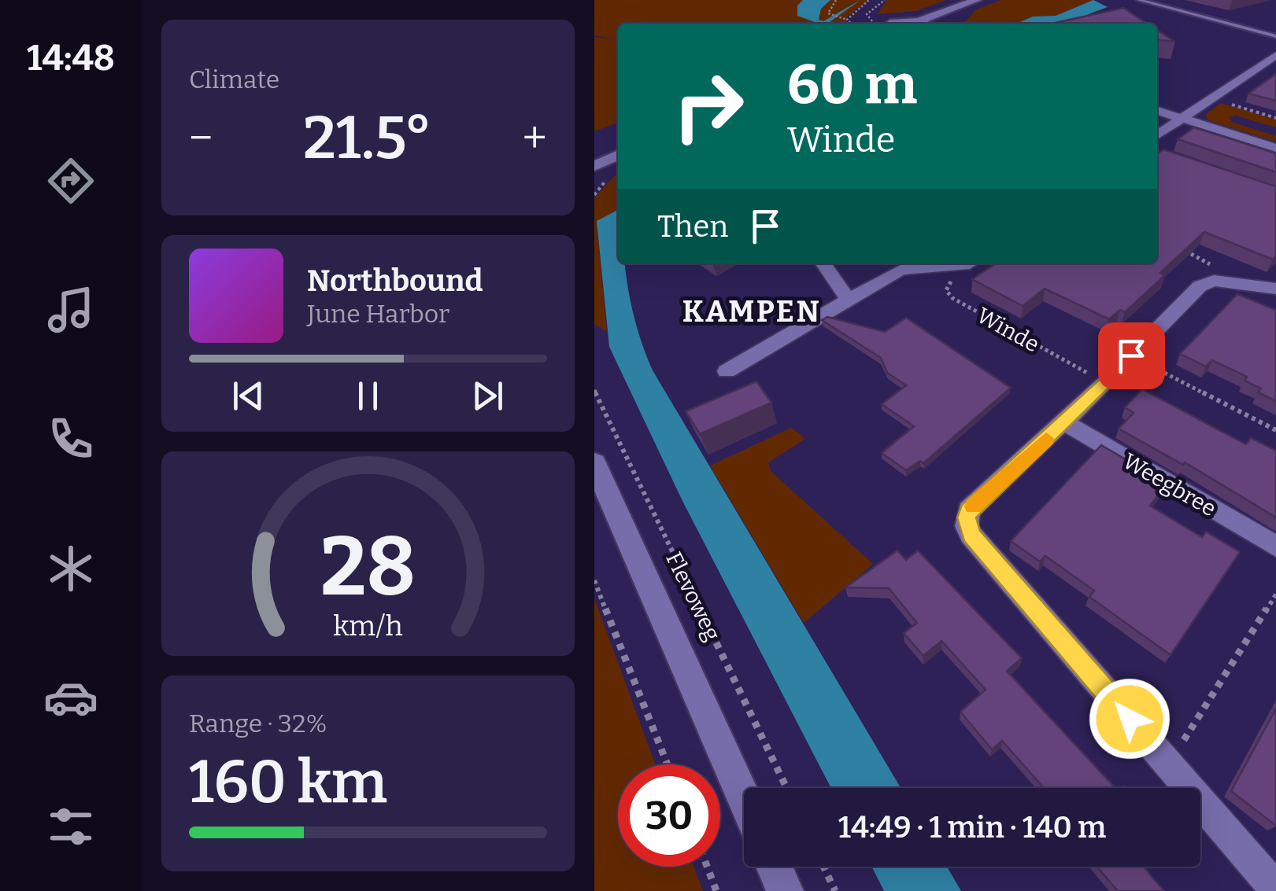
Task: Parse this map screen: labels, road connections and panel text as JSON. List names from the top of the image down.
{
  "streets": {
    "main road": ["Flevoweg"],
    "street": ["Weegbree"],
    "path": ["Winde"]
  },
  "districts": ["KAMPEN"],
  "page": {
    "tabs": "14:48",
    "tile": [
      "Climate",
      ["Range · 32%", "160 km"]
    ],
    "turn": ["60 m", "Winde"],
    "heat": ["−", "21.5°", "+"],
    "then": "Then",
    "song": ["Northbound", "June Harbor"],
    "limit": "30",
    "trip": "14:49 · 1 min · 140 m",
    "gauge": ["28", "km/h"]
  }
}
